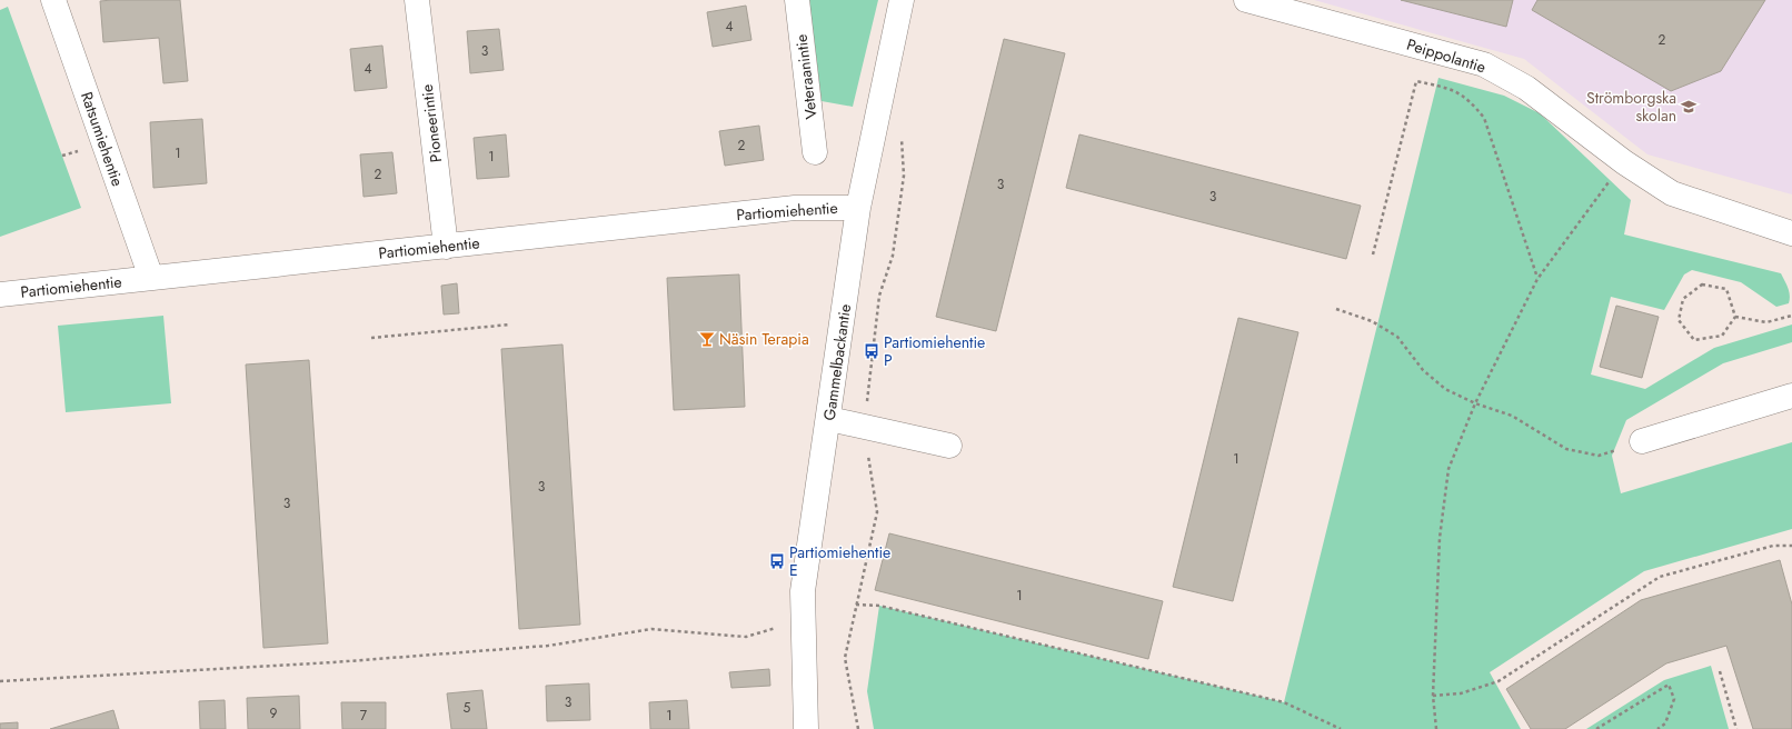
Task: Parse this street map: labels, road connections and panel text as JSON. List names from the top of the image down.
{
  "streets": {
    "street": [
      "Peippolantie",
      "Veteraanintie",
      "Pioneerintie",
      "Ratsumiehentie",
      "Partiomiehentie",
      "Gammelbackantie"
    ]
  },
  "crossings": [
    ["Pioneerintie", "Partiomiehentie"],
    ["Ratsumiehentie", "Partiomiehentie"],
    ["Partiomiehentie", "Gammelbackantie"]
  ],
  "places": {
    "school or university": ["Strömborgska skolan"],
    "bar": ["Näsin Terapia"],
    "bus stop": ["Partiomiehentie P", "Partiomiehentie E"]
  },
  "house_numbers": [
    "4",
    "2",
    "3",
    "4",
    "2",
    "1",
    "1",
    "2",
    "3",
    "3",
    "1",
    "3",
    "3",
    "1",
    "3",
    "5",
    "9",
    "7",
    "1"
  ]
}
